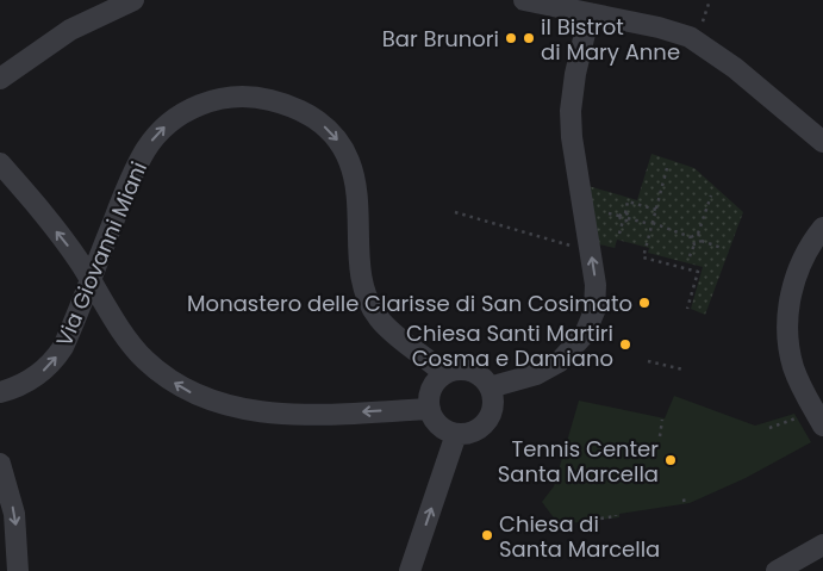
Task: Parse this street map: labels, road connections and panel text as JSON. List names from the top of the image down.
{
  "streets": {
    "street": ["Via Giovanni Miani"]
  },
  "places": [
    "Bar Brunori",
    "il Bistrot di Mary Anne",
    "Monastero delle Clarisse di San Cosimato",
    "Chiesa Santi Martiri Cosma e Damiano",
    "Tennis Center Santa Marcella",
    "Chiesa di Santa Marcella"
  ]
}
